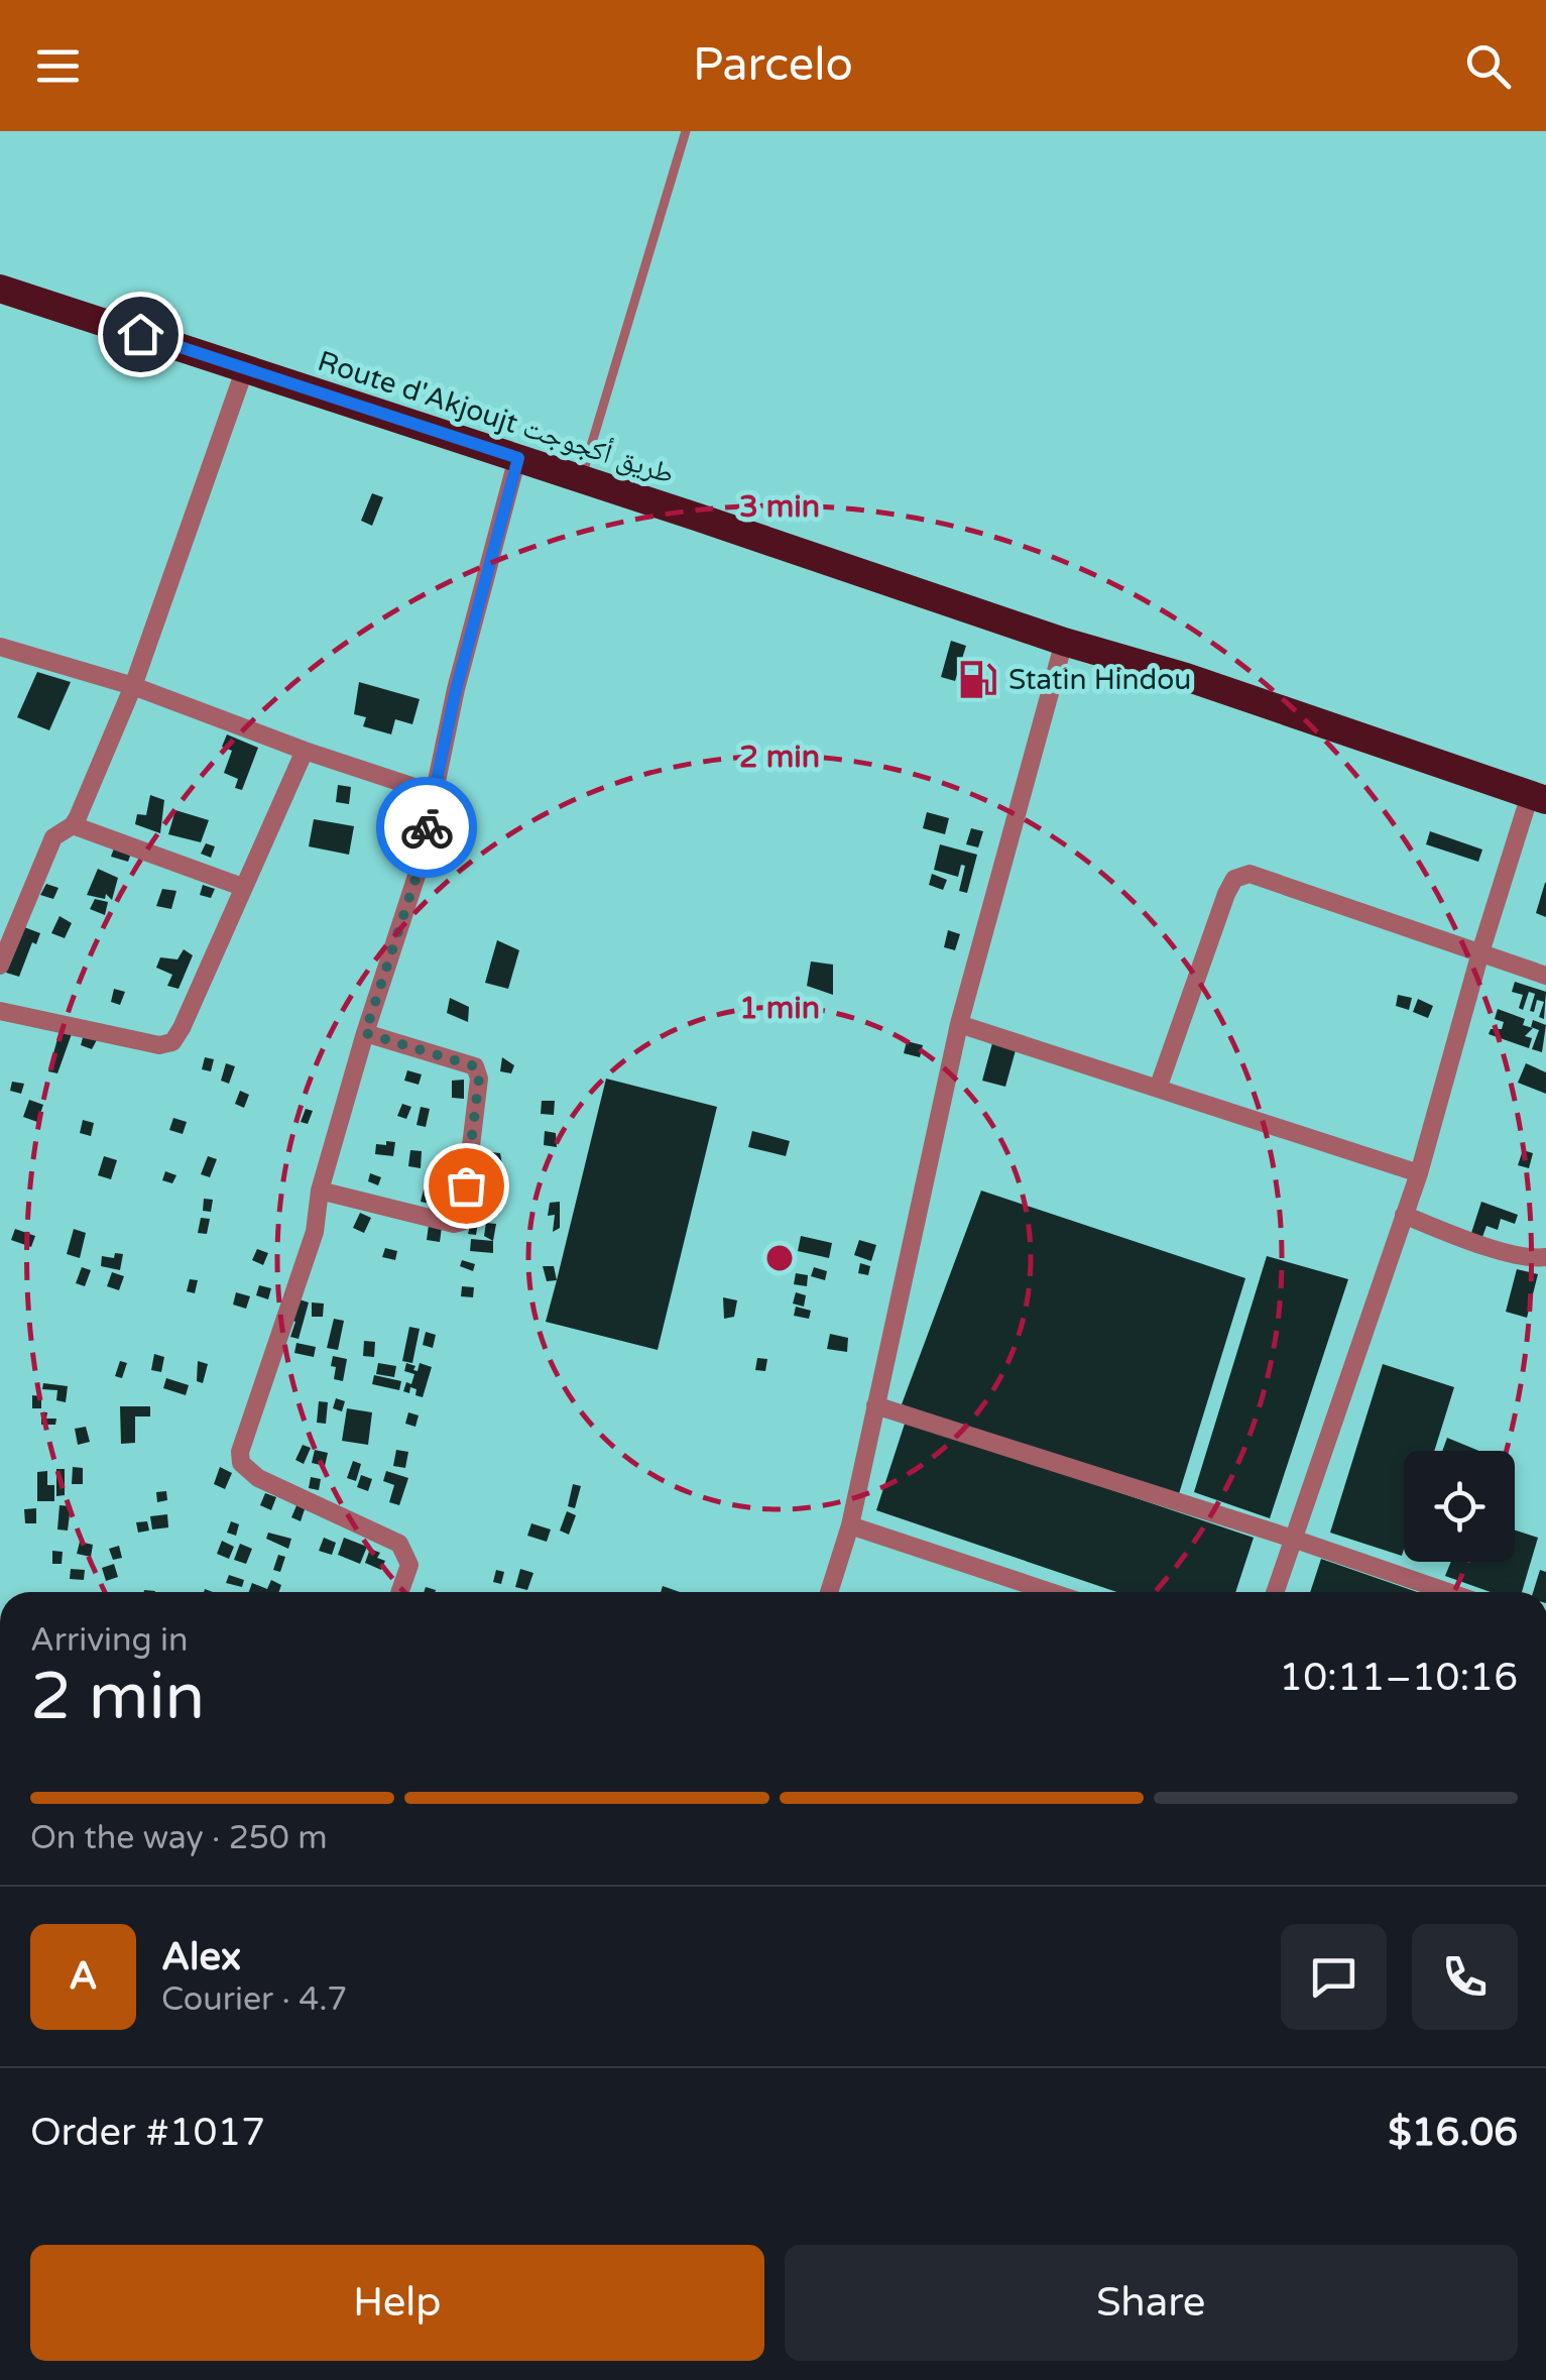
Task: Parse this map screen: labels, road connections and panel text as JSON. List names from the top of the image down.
{
  "streets": {
    "highway": ["Route d'Akjoujt طريق أكجوجت"]
  },
  "places": {
    "fuel station": ["Statin Hindou"]
  },
  "page": {
    "header": "Parcelo",
    "heading": ["2 min", "Arriving in", "10:11–10:16"],
    "panel": [
      "Alex",
      "Courier · 4.7",
      "Order #1017",
      "$16.06"
    ],
    "bar": "On the way · 250 m",
    "round": "A",
    "buttons": ["Help", "Share"]
  },
  "rings": ["3 min", "2 min", "1 min"]
}
